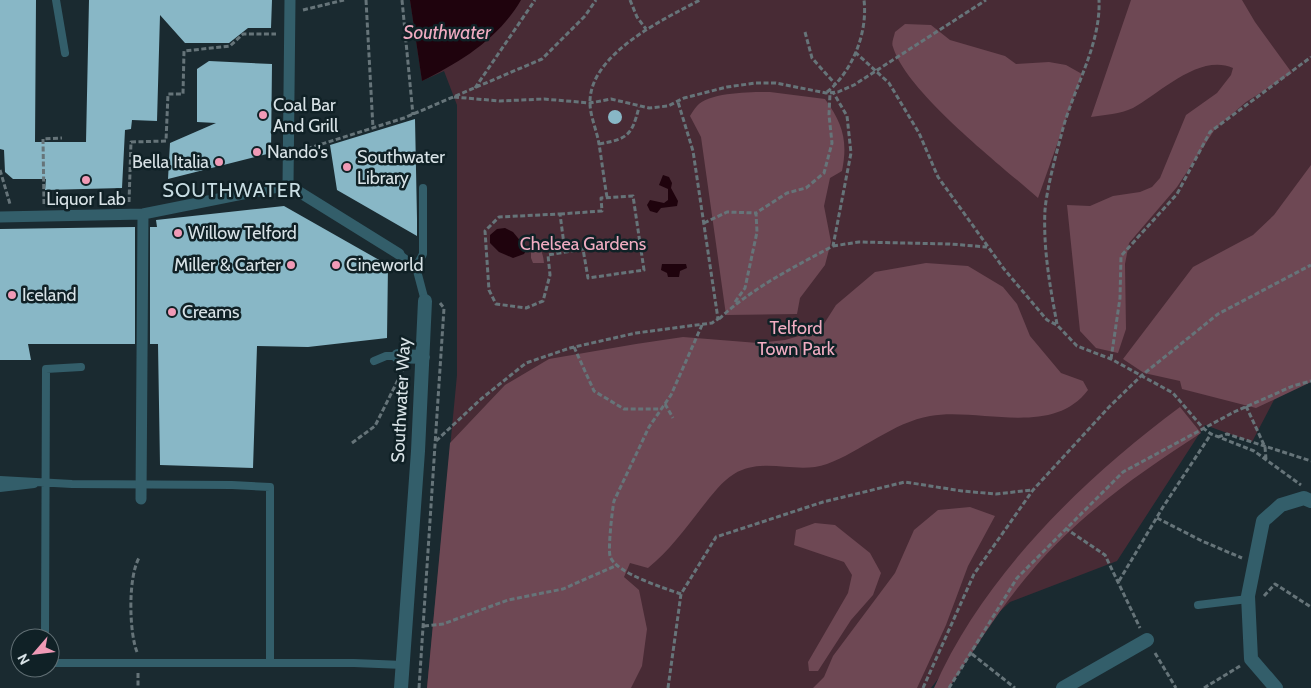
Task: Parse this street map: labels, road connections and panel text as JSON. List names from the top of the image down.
{
  "streets": {
    "street": ["Southwater Way"]
  },
  "districts": ["SOUTHWATER"],
  "water": ["Southwater"],
  "parks": ["Chelsea Gardens", "Telford Town Park"],
  "places": [
    "Coal Bar And Grill",
    "Nando's",
    "Bella Italia",
    "Southwater Library",
    "Liquor Lab",
    "Willow Telford",
    "Miller & Carter",
    "Cineworld",
    "Iceland",
    "Creams"
  ],
  "north": "bottom left"
}
